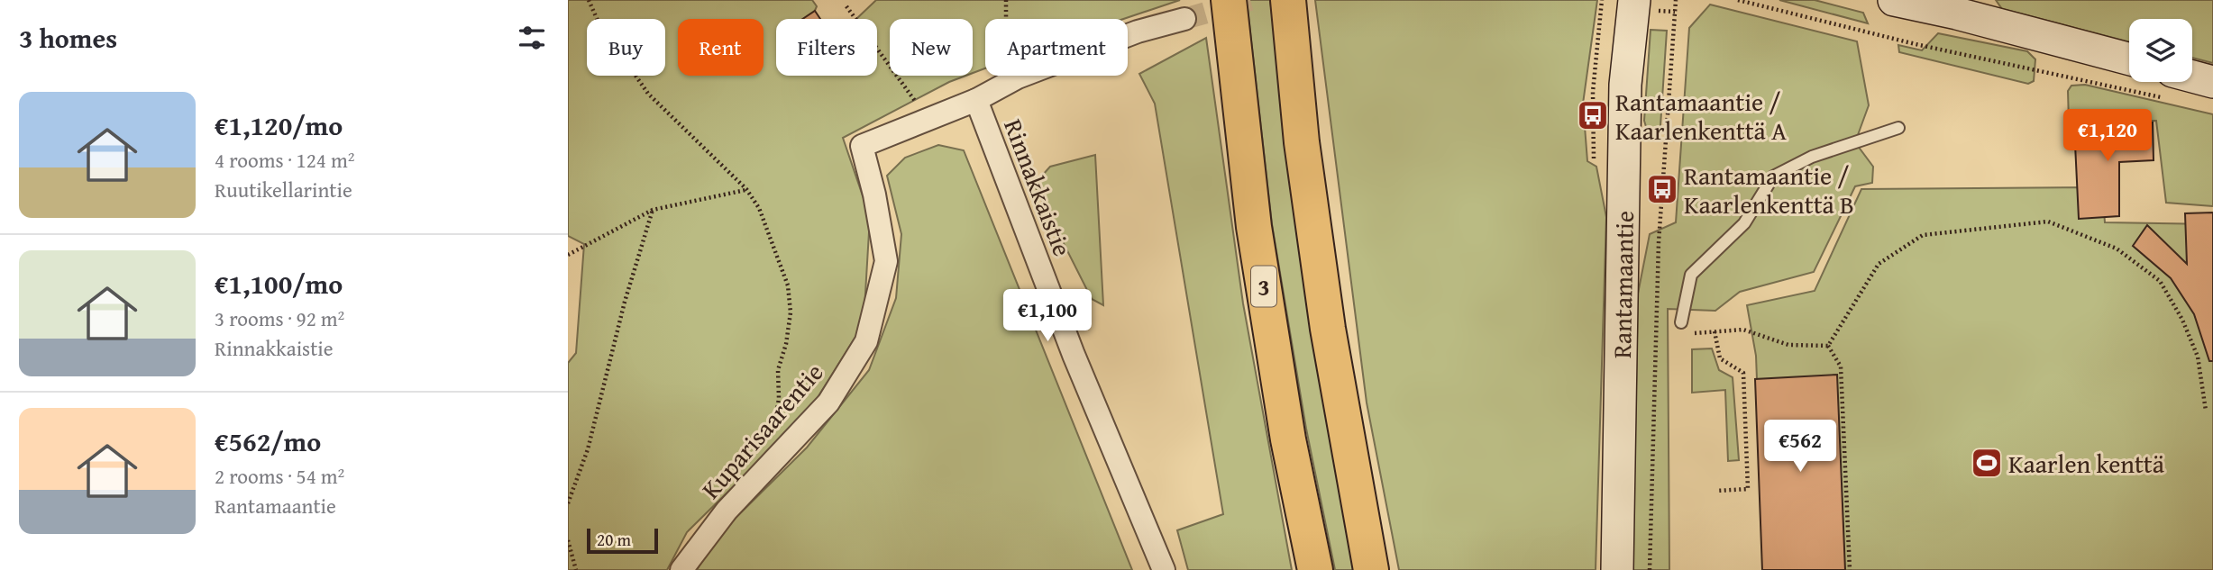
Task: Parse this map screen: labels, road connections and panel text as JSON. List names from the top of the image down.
{
  "streets": {
    "highway": ["3"],
    "main road": ["Rantamaantie"],
    "street": ["Rinnakkaistie", "Kuparisaarentie"]
  },
  "crossings": [
    ["Rinnakkaistie", "Kuparisaarentie"]
  ],
  "places": {
    "bus stop": ["Rantamaantie / Kaarlenkenttä A", "Rantamaantie / Kaarlenkenttä B"],
    "sports": ["Kaarlen kenttä"]
  },
  "scale_bar": "20 m",
  "page": {
    "heading": "3 homes",
    "chip": [
      "Buy",
      "Rent",
      "Filters",
      "New",
      "Apartment"
    ],
    "list": [
      {
        "name": "€1,120/mo",
        "note": "4 rooms · 124 m² · Ruutikellarintie"
      },
      {
        "name": "€1,100/mo",
        "note": "3 rooms · 92 m² · Rinnakkaistie"
      },
      {
        "name": "€562/mo",
        "note": "2 rooms · 54 m² · Rantamaantie"
      }
    ],
    "price": ["€1,120", "€1,100", "€562"],
    "scale": "20 m"
  }
}
